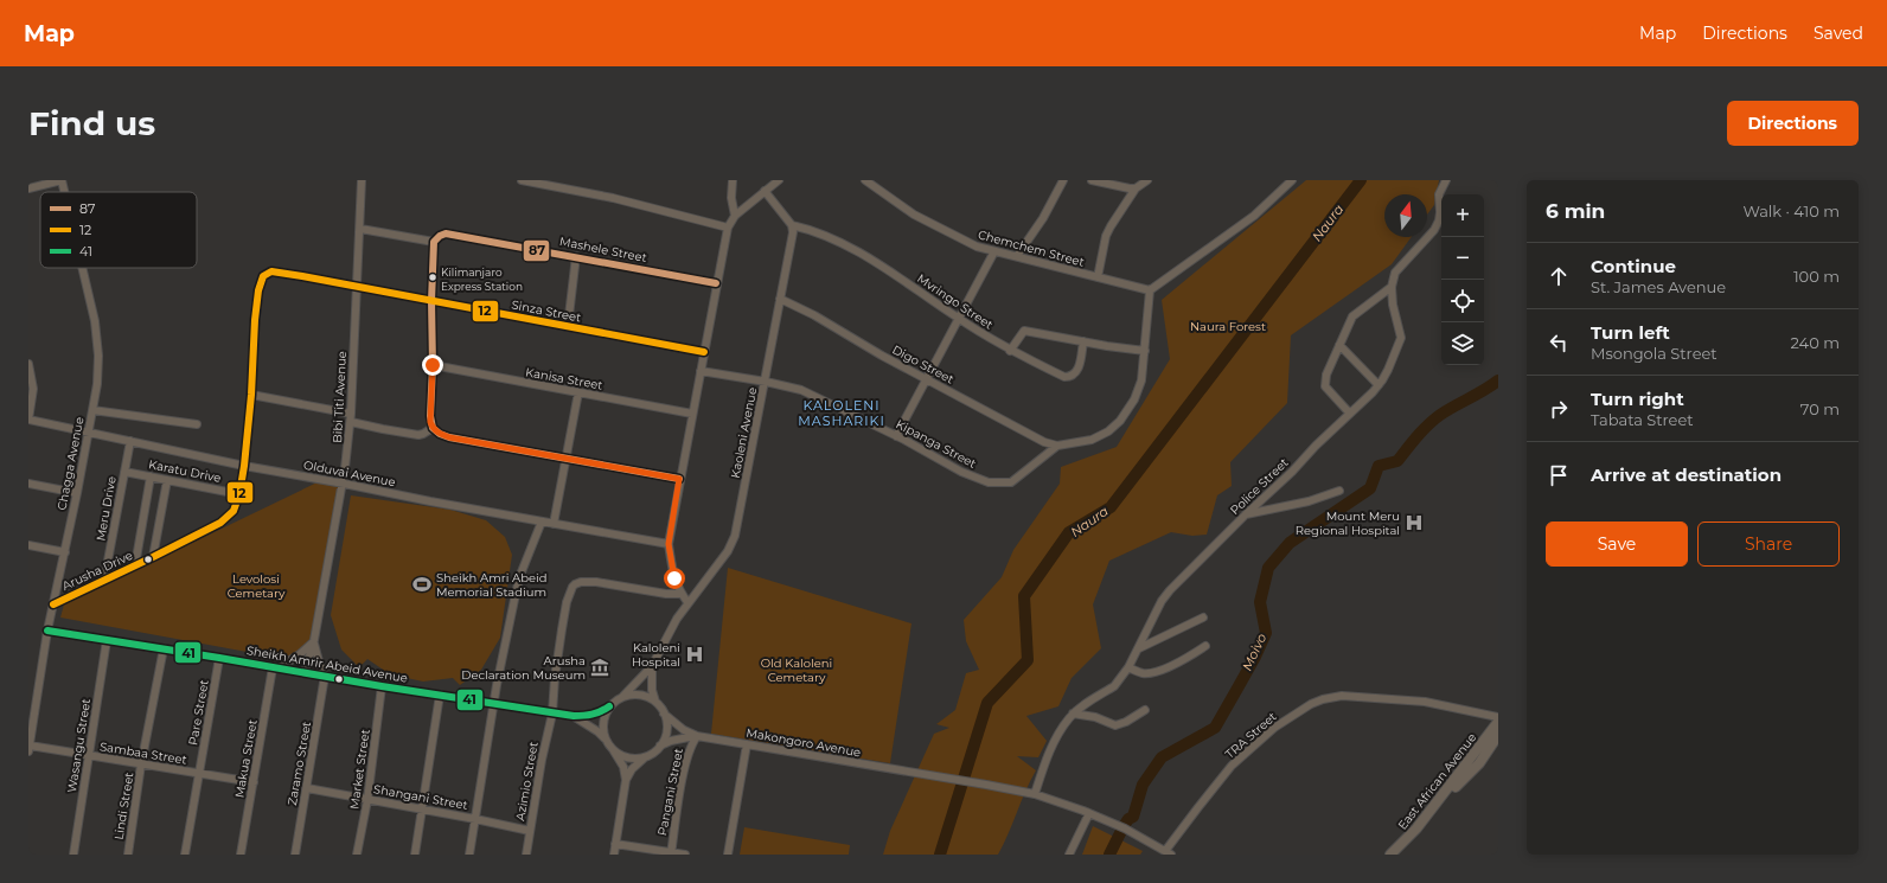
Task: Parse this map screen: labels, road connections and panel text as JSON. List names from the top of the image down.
{
  "streets": {
    "street": [
      "Chemchem Street",
      "Mashele Street",
      "Mvringo Street",
      "Sinza Street",
      "Digo Street",
      "Kanisa Street",
      "Bibi Titi Avenue",
      "Kaoleni Avenue",
      "Kipanga Street",
      "Chagga Avenue",
      "Karatu Drive",
      "Olduvai Avenue",
      "Police Street",
      "Meru Drive",
      "Arusha Drive",
      "Sheikh Amrir Abeid Avenue",
      "Pare Street",
      "TRA Street",
      "Makongoro Avenue",
      "Wasangu Street",
      "Sambaa Street",
      "Makua Street",
      "Zaramo Street",
      "Market Street",
      "Azimio Street",
      "East African Avenue",
      "Pangani Street",
      "Shangani Street",
      "Lindi Street"
    ]
  },
  "crossings": [
    ["Chemchem Street", "Kipanga Street"],
    ["Mvringo Street", "Kaoleni Avenue"],
    ["Sinza Street", "Bibi Titi Avenue"],
    ["Sinza Street", "Arusha Drive"],
    ["Digo Street", "Kaoleni Avenue"],
    ["Digo Street", "Kipanga Street"],
    ["Bibi Titi Avenue", "Olduvai Avenue"],
    ["Bibi Titi Avenue", "Sheikh Amrir Abeid Avenue"],
    ["Kaoleni Avenue", "Kipanga Street"],
    ["Kaoleni Avenue", "Sheikh Amrir Abeid Avenue"],
    ["Kaoleni Avenue", "Makongoro Avenue"],
    ["Chagga Avenue", "Olduvai Avenue"],
    ["Chagga Avenue", "Arusha Drive"],
    ["Chagga Avenue", "Sheikh Amrir Abeid Avenue"],
    ["Chagga Avenue", "Sambaa Street"],
    ["Karatu Drive", "Meru Drive"],
    ["Karatu Drive", "Arusha Drive"],
    ["Olduvai Avenue", "Meru Drive"],
    ["Olduvai Avenue", "Arusha Drive"],
    ["Police Street", "Makongoro Avenue"],
    ["Meru Drive", "Arusha Drive"],
    ["Sheikh Amrir Abeid Avenue", "Pare Street"],
    ["Sheikh Amrir Abeid Avenue", "Makongoro Avenue"],
    ["Sheikh Amrir Abeid Avenue", "Wasangu Street"],
    ["Sheikh Amrir Abeid Avenue", "Makua Street"],
    ["Sheikh Amrir Abeid Avenue", "Zaramo Street"],
    ["Sheikh Amrir Abeid Avenue", "Market Street"],
    ["Sheikh Amrir Abeid Avenue", "Azimio Street"],
    ["Sheikh Amrir Abeid Avenue", "Lindi Street"],
    ["Pare Street", "Sambaa Street"],
    ["Makongoro Avenue", "Pangani Street"],
    ["Wasangu Street", "Sambaa Street"],
    ["Sambaa Street", "Makua Street"],
    ["Sambaa Street", "Lindi Street"],
    ["Zaramo Street", "Shangani Street"],
    ["Market Street", "Shangani Street"],
    ["Azimio Street", "Shangani Street"]
  ],
  "districts": ["KALOLENI MASHARIKI"],
  "water": ["Naura", "Moivo"],
  "parks": ["Naura Forest", "Levolosi Cemetary", "Old Kaloleni Cemetary"],
  "places": {
    "other": ["Kilimanjaro Express Station"],
    "hospital": ["Mount Meru Regional Hospital", "Kaloleni Hospital"],
    "sports": ["Sheikh Amri Abeid Memorial Stadium"],
    "museum": ["Arusha Declaration Museum"]
  },
  "lines": ["transit line 87", "transit line 12", "transit line 41"],
  "legend": ["87", "12", "41"],
  "north": "top",
  "page": {
    "header": "Map",
    "nav": ["Map", "Directions", "Saved"],
    "buttons": [
      "Directions",
      ["Save", "Share"]
    ],
    "title": "Find us",
    "heading": ["6 min", "Walk · 410 m"],
    "map_buttons": ["+", "−"],
    "list": [
      ["Continue", "St. James Avenue", "100 m"],
      ["Turn left", "Msongola Street", "240 m"],
      ["Turn right", "Tabata Street", "70 m"],
      "Arrive at destination"
    ]
  }
}
